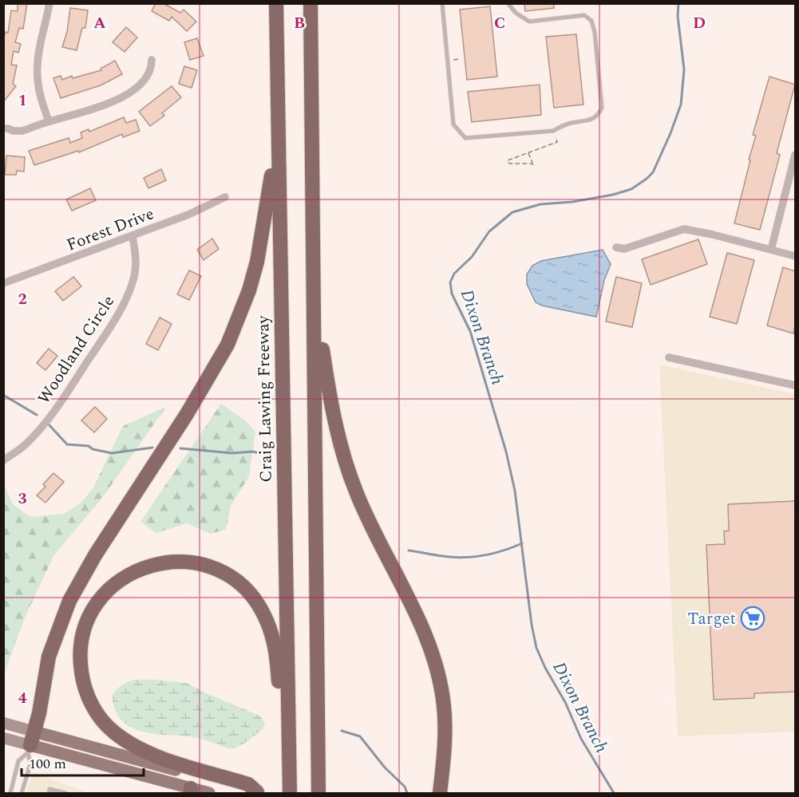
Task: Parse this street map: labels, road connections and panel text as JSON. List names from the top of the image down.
{
  "streets": {
    "highway": ["Craig Lawing Freeway"],
    "street": ["Forest Drive", "Woodland Circle"]
  },
  "crossings": [
    ["Forest Drive", "Woodland Circle"]
  ],
  "water": ["Dixon Branch"],
  "places": {
    "supermarket": ["Target"]
  },
  "scale_bar": "100 m",
  "grid": {
    "columns": [
      "A",
      "B",
      "C",
      "D"
    ],
    "rows": [
      "1",
      "2",
      "3",
      "4"
    ]
  }
}
